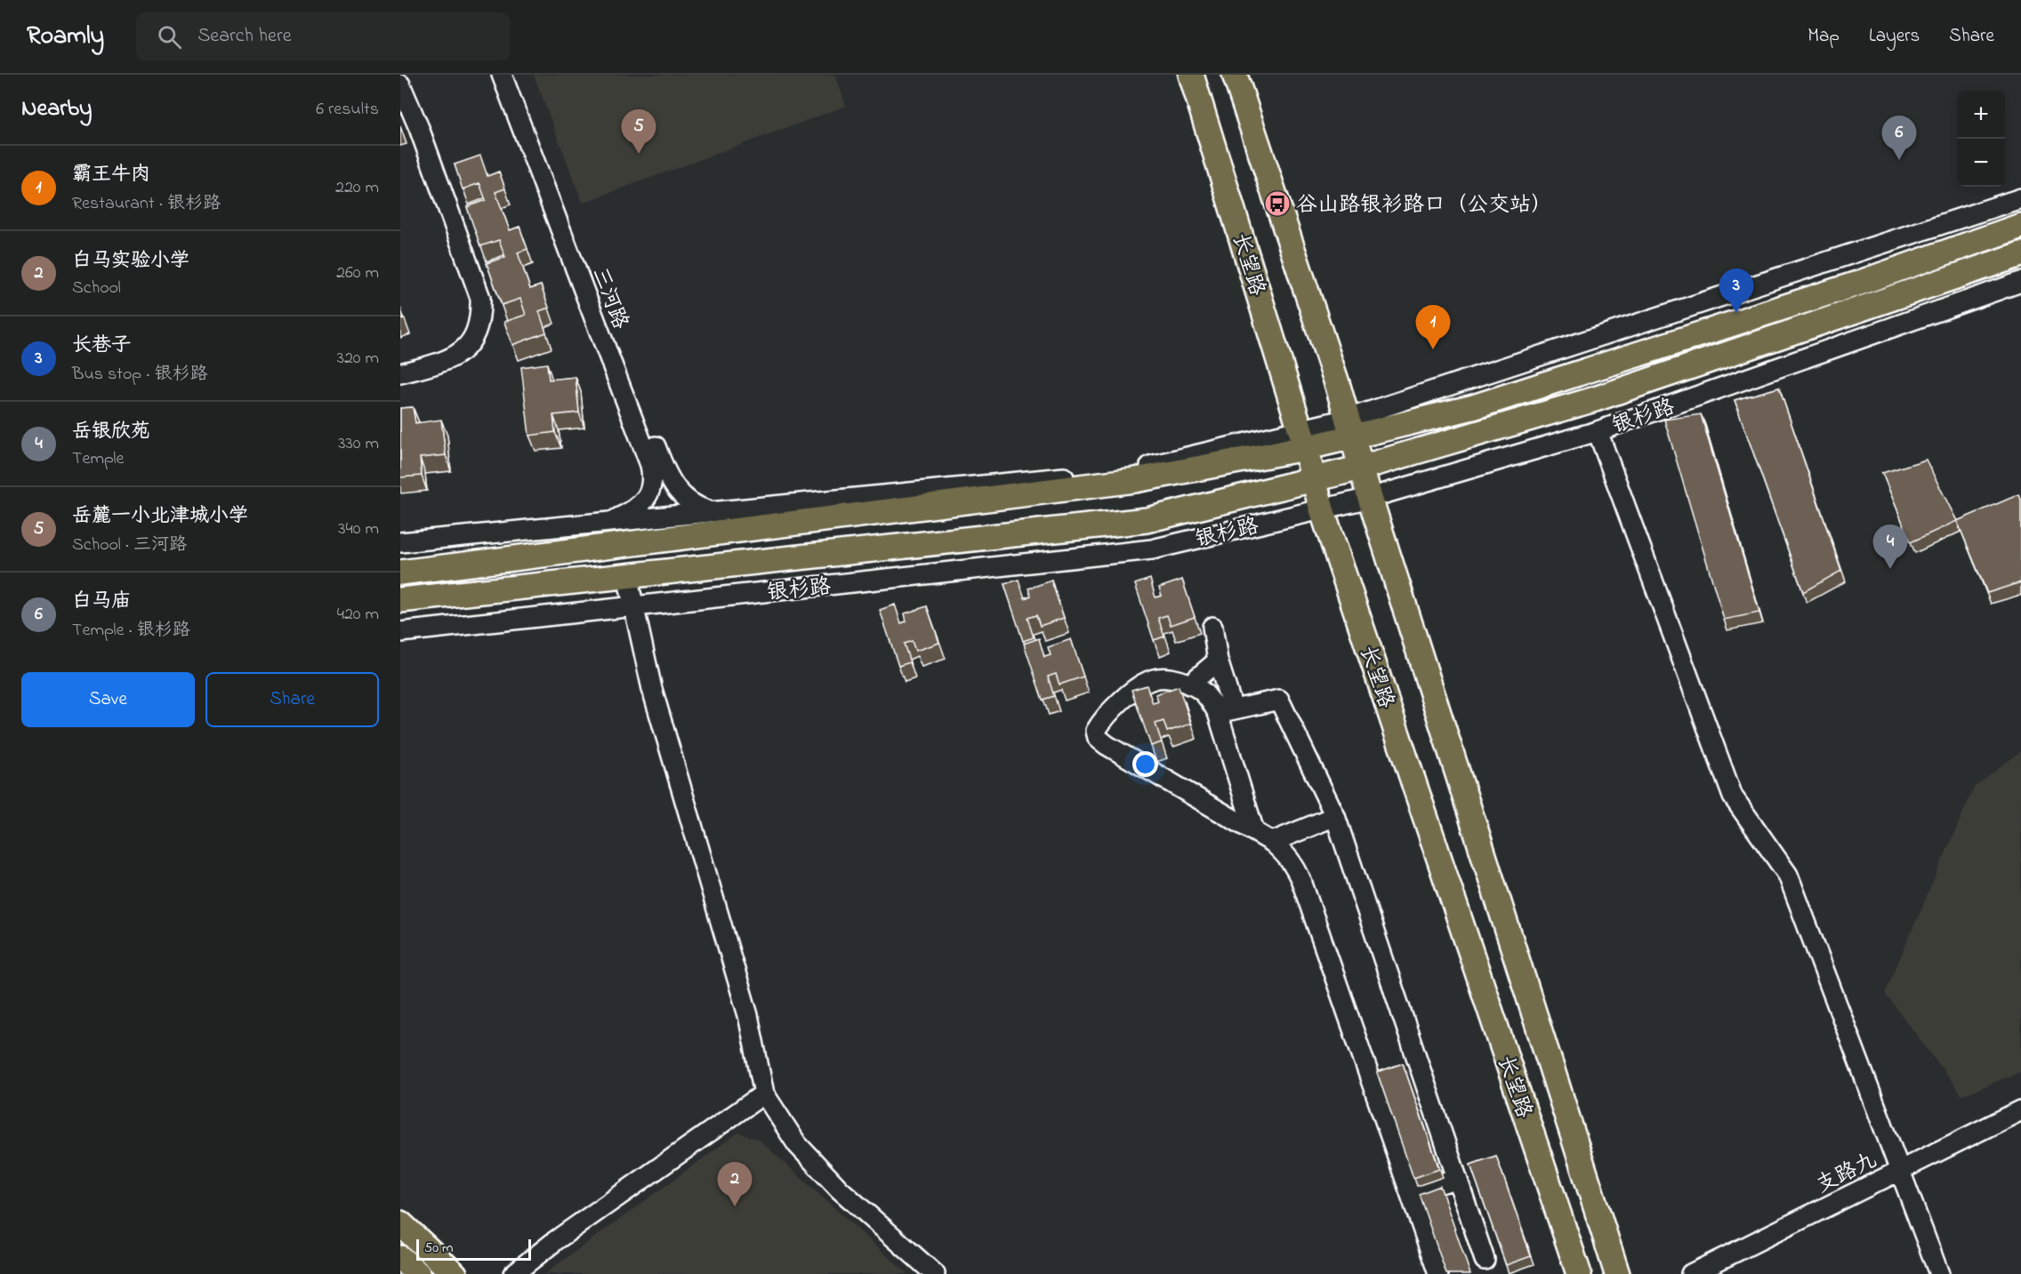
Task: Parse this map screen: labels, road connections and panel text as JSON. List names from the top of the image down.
{
  "streets": {
    "main road": ["长望路", "银杉路"],
    "street": ["三河路", "支路九"]
  },
  "crossings": [
    ["长望路", "银杉路"]
  ],
  "places": {
    "bus stop": ["谷山路银衫路口（公交站）"]
  },
  "scale_bar": "50 m",
  "page": {
    "header": "Roamly",
    "search": "Search here",
    "nav": ["Map", "Layers", "Share"],
    "heading": ["Nearby", "6 results"],
    "map_buttons": ["+", "−"],
    "pins": [
      "5",
      "6",
      "3",
      "1",
      "4",
      "2"
    ],
    "list": [
      {
        "mark": "1",
        "name": "霸王牛肉",
        "note": "Restaurant · 银杉路",
        "value": "220 m"
      },
      {
        "mark": "2",
        "name": "白马实验小学",
        "note": "School",
        "value": "260 m"
      },
      {
        "mark": "3",
        "name": "长巷子",
        "note": "Bus stop · 银杉路",
        "value": "320 m"
      },
      {
        "mark": "4",
        "name": "岳银欣苑",
        "note": "Temple",
        "value": "330 m"
      },
      {
        "mark": "5",
        "name": "岳麓一小北津城小学",
        "note": "School · 三河路",
        "value": "340 m"
      },
      {
        "mark": "6",
        "name": "白马庙",
        "note": "Temple · 银杉路",
        "value": "420 m"
      }
    ],
    "buttons": ["Save", "Share"],
    "scale": "50 m"
  }
}
